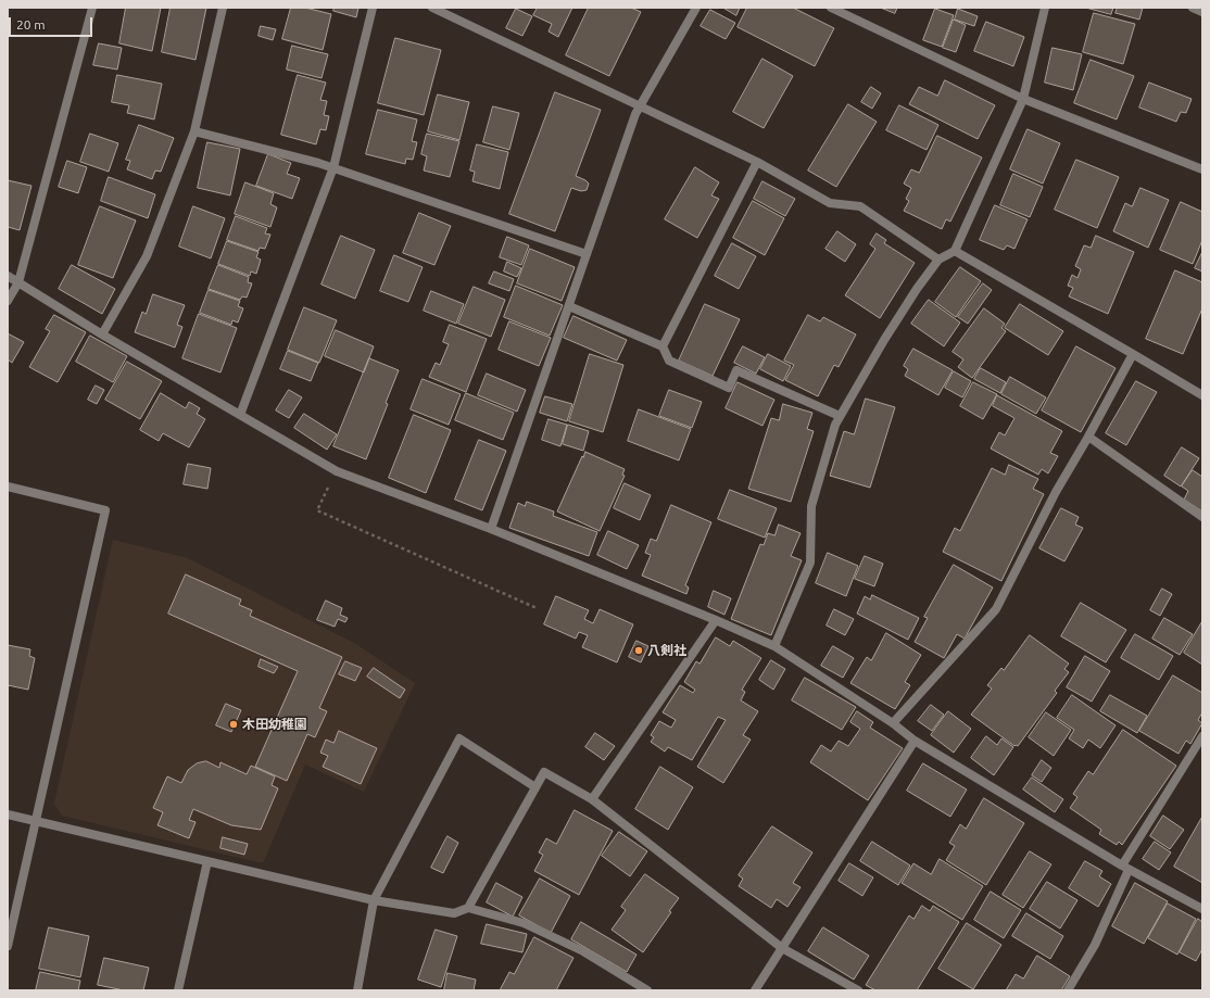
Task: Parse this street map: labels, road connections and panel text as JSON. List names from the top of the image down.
{
  "places": ["八剣社", "木田幼稚園"],
  "scale_bar": "20 m"
}
